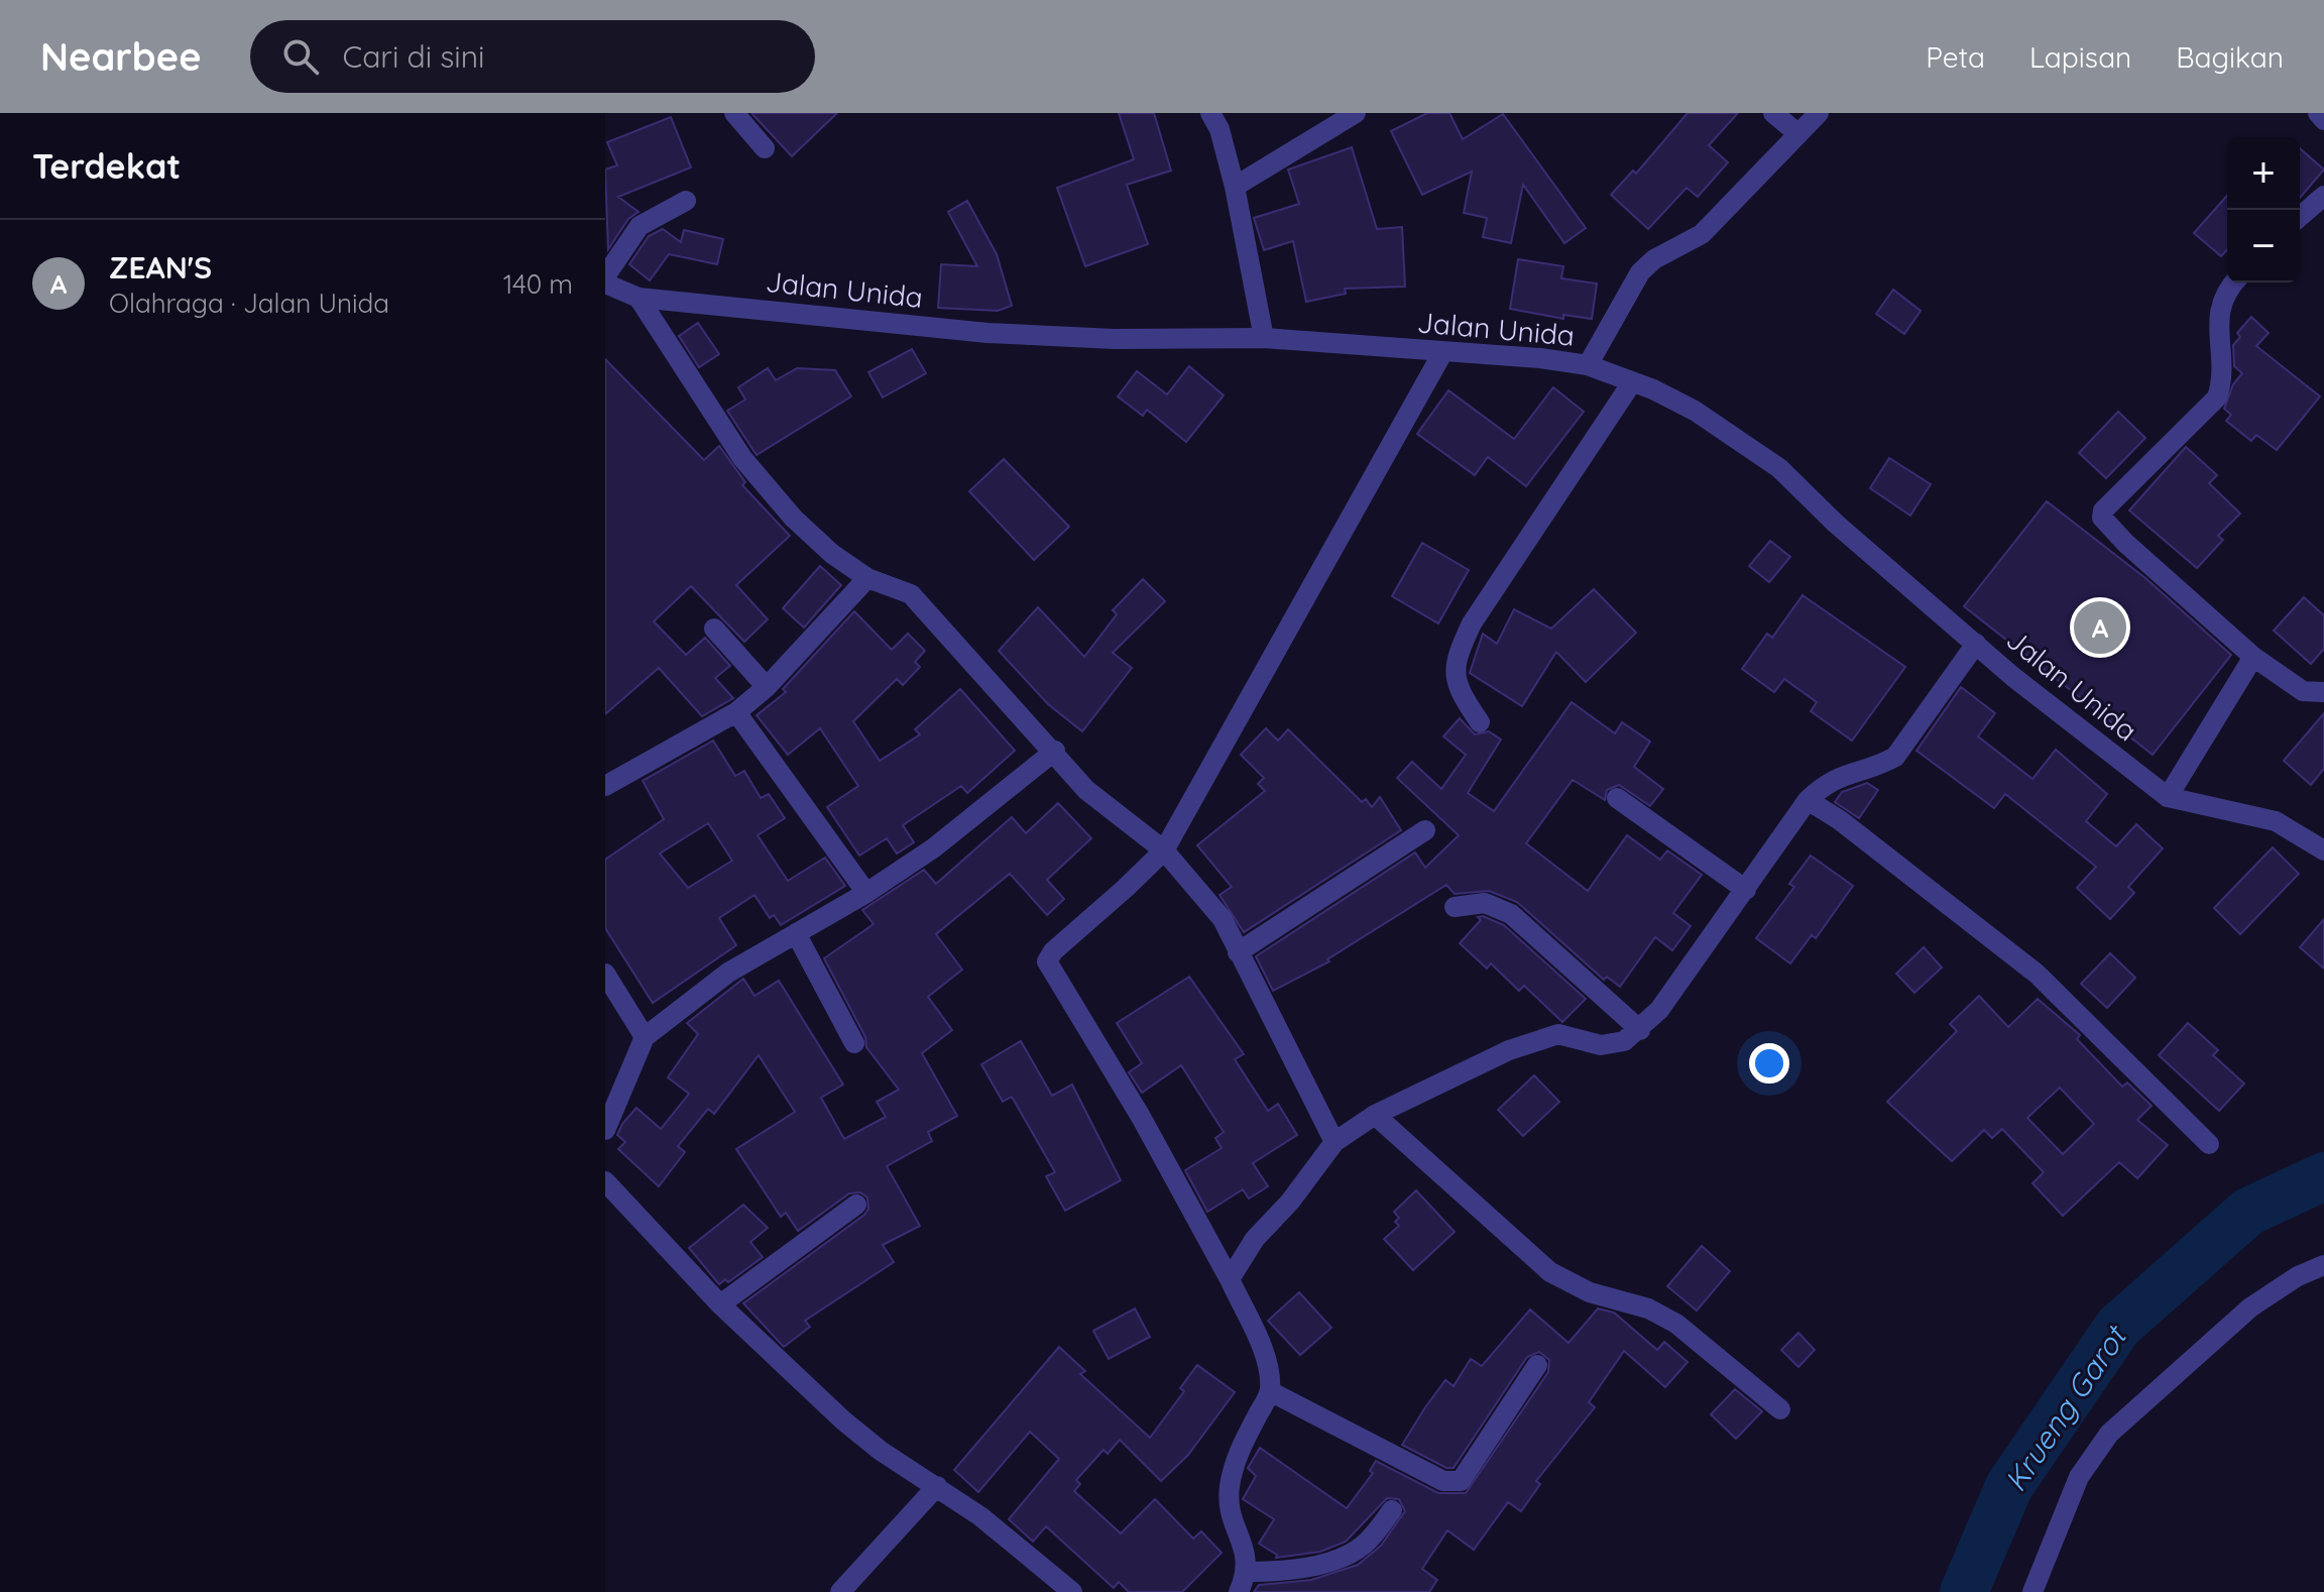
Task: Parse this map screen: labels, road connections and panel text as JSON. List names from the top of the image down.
{
  "streets": {
    "street": ["Jalan Unida"]
  },
  "water": ["Krueng Garot"],
  "page": {
    "header": "Nearbee",
    "search": "Cari di sini",
    "nav": ["Peta", "Lapisan", "Bagikan"],
    "heading": "Terdekat",
    "map_buttons": ["+", "−"],
    "list": [
      {
        "mark": "A",
        "name": "ZEAN'S",
        "note": "Olahraga · Jalan Unida",
        "value": "140 m"
      }
    ],
    "pins": "A"
  }
}
